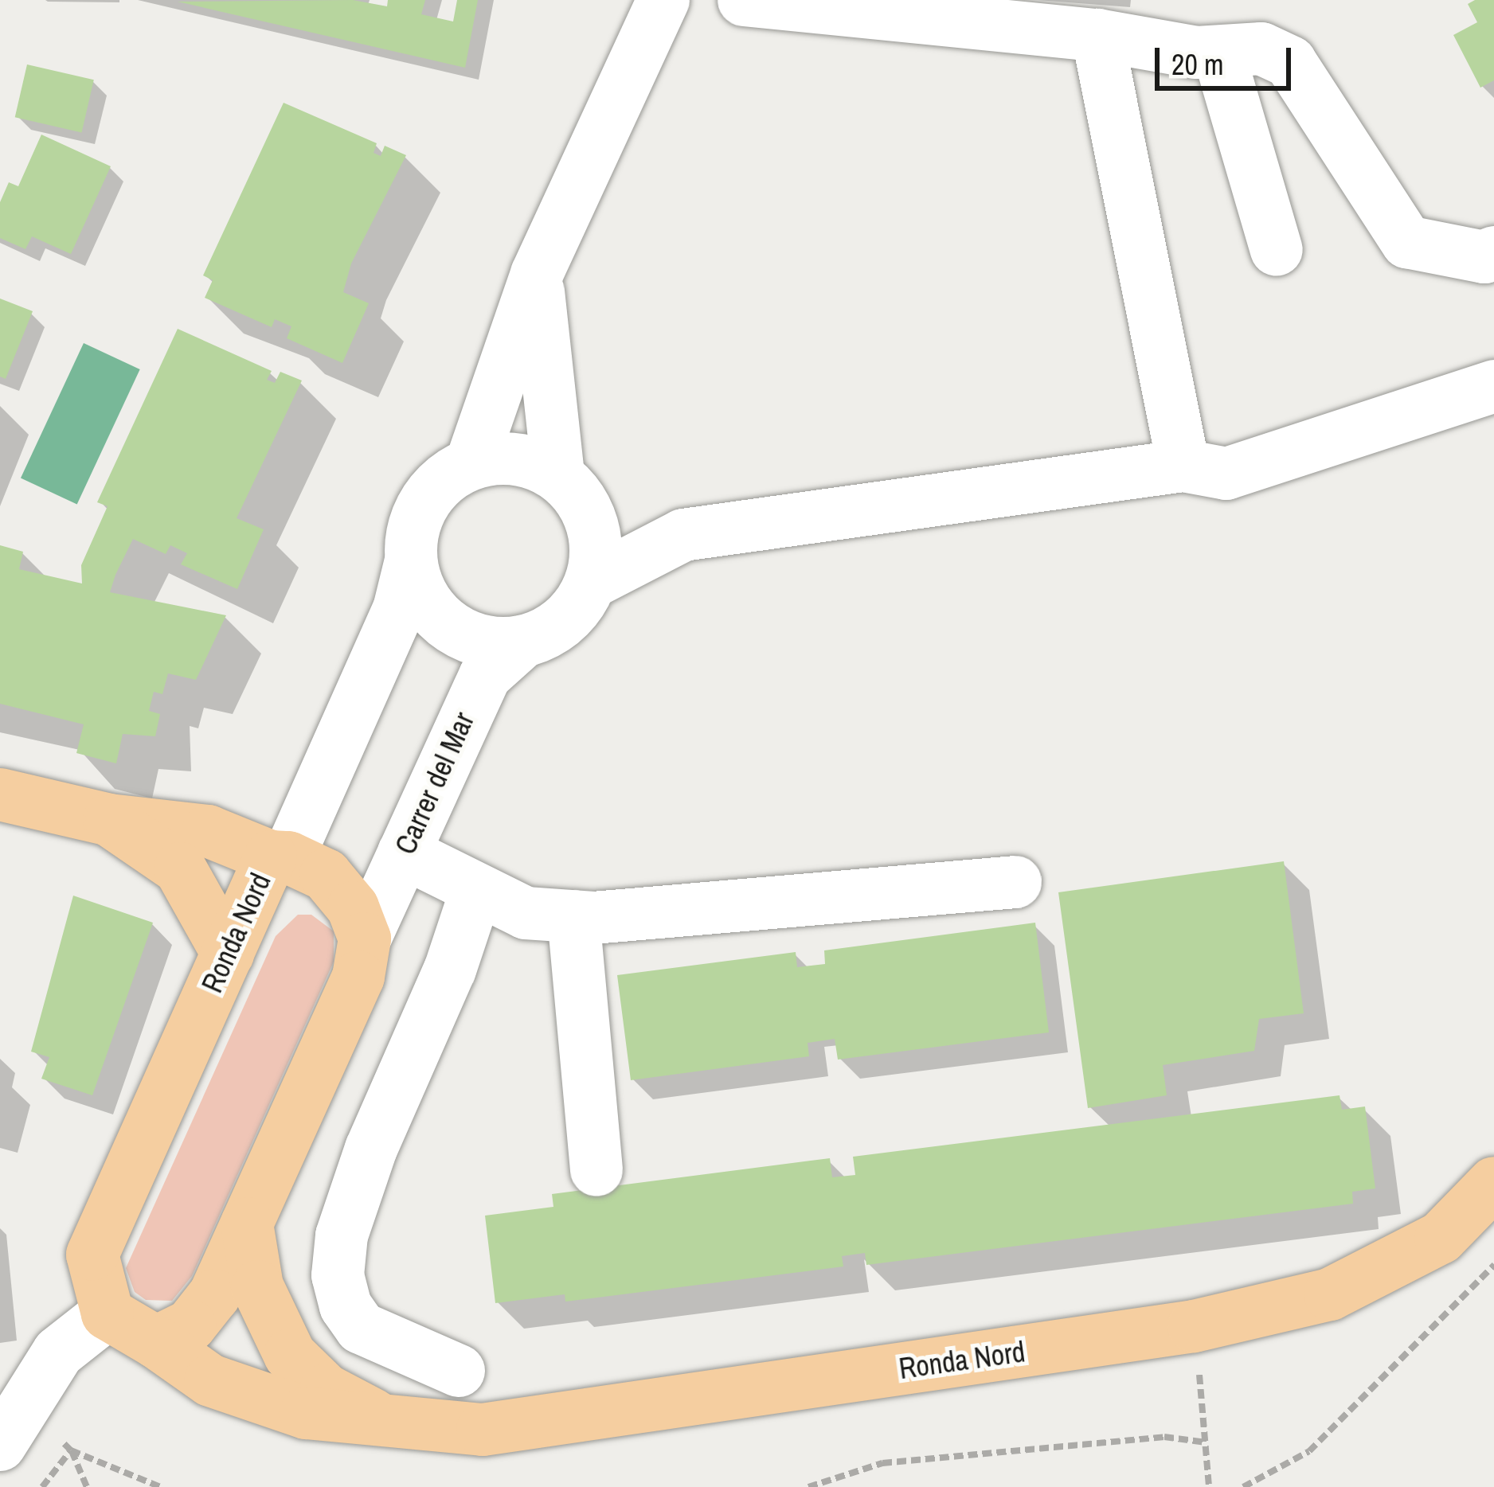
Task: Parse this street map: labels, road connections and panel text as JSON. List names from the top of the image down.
{
  "streets": {
    "main road": ["Ronda Nord"],
    "street": ["Carrer del Mar"]
  },
  "crossings": [
    ["Carrer del Mar", "Ronda Nord"]
  ],
  "scale_bar": "20 m"
}
